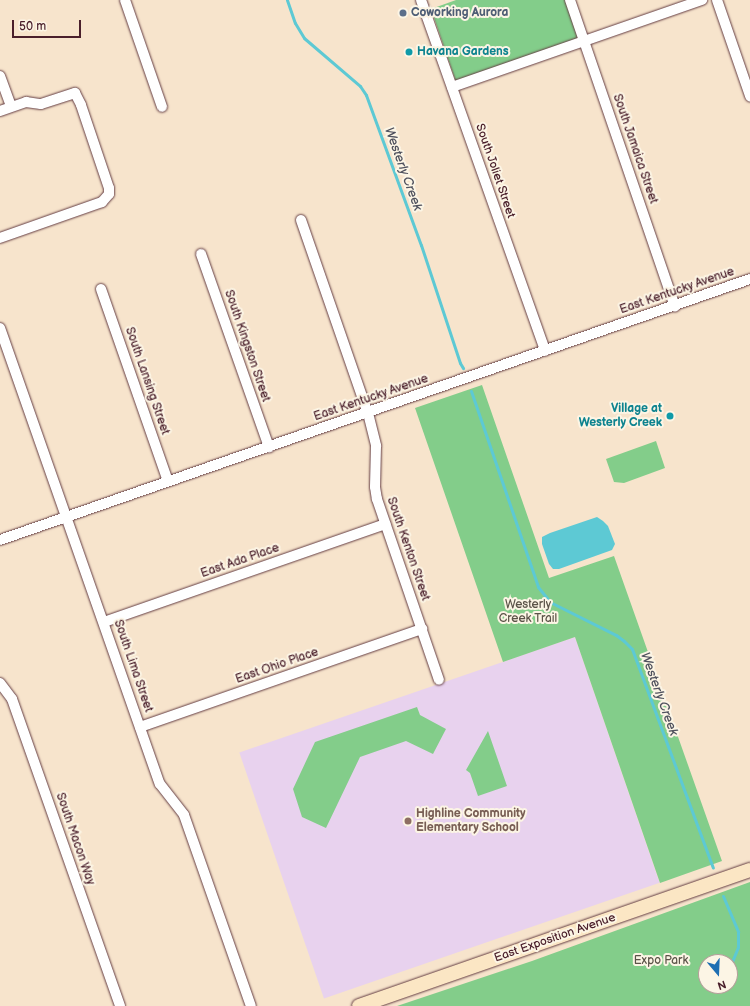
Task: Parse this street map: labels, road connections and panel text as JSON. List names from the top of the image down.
{
  "streets": {
    "street": [
      "South Jamaica Street",
      "South Joliet Street",
      "East Kentucky Avenue",
      "South Kingston Street",
      "South Lansing Street",
      "South Kenton Street",
      "East Ada Place",
      "South Lima Street",
      "East Ohio Place",
      "South Macon Way",
      "East Exposition Avenue"
    ]
  },
  "crossings": [
    ["South Jamaica Street", "East Kentucky Avenue"],
    ["South Joliet Street", "East Kentucky Avenue"],
    ["East Kentucky Avenue", "South Kingston Street"],
    ["East Kentucky Avenue", "South Lansing Street"],
    ["East Kentucky Avenue", "South Kenton Street"],
    ["East Kentucky Avenue", "South Lima Street"],
    ["South Kenton Street", "East Ada Place"],
    ["South Kenton Street", "East Ohio Place"],
    ["East Ada Place", "South Lima Street"],
    ["South Lima Street", "East Ohio Place"]
  ],
  "water": ["Westerly Creek"],
  "parks": ["Westerly Creek Trail", "Expo Park"],
  "places": [
    "Coworking Aurora",
    "Havana Gardens",
    "Village at Westerly Creek",
    "Highline Community Elementary School"
  ],
  "scale_bar": "50 m",
  "north": "bottom"
}
